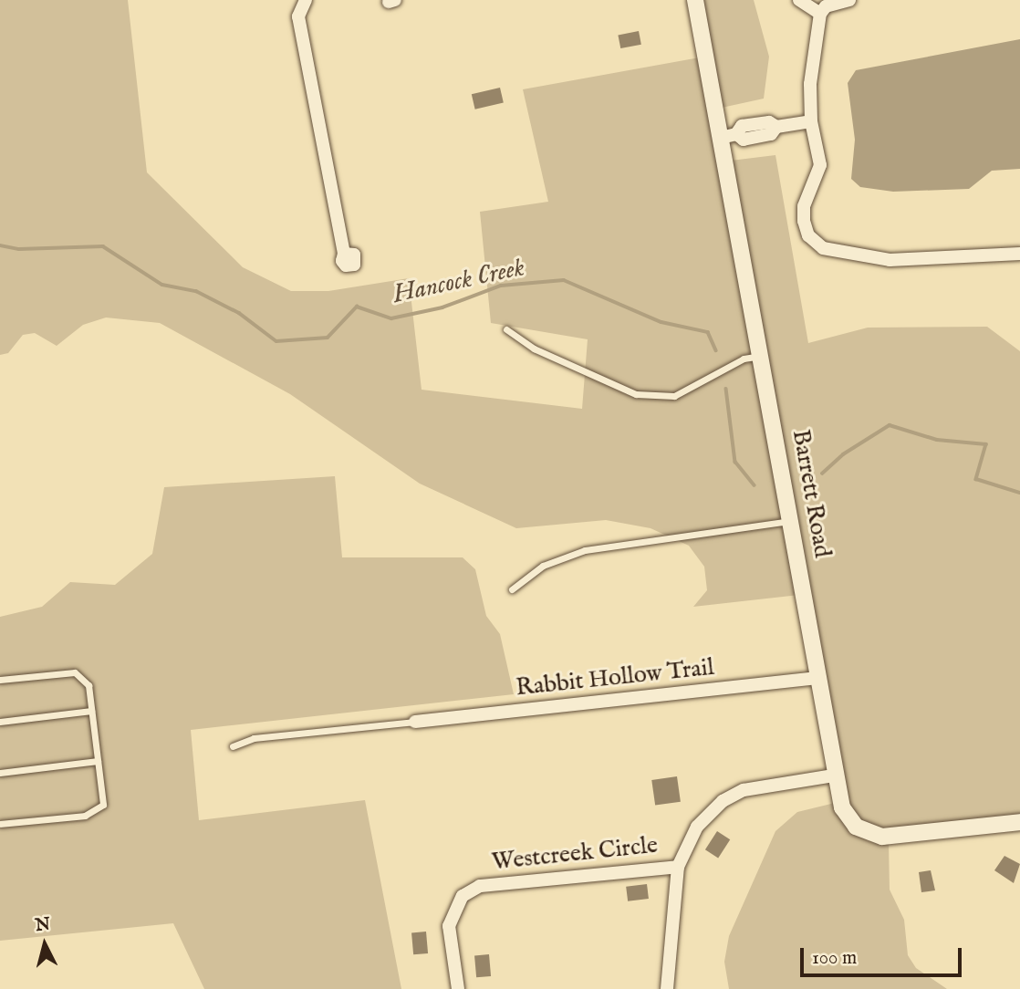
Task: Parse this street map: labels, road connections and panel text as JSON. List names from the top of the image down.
{
  "streets": {
    "street": ["Barrett Road", "Rabbit Hollow Trail", "Westcreek Circle"]
  },
  "crossings": [
    ["Barrett Road", "Rabbit Hollow Trail"],
    ["Barrett Road", "Westcreek Circle"]
  ],
  "water": ["Hancock Creek"],
  "scale_bar": "100 m",
  "north": "top"
}
